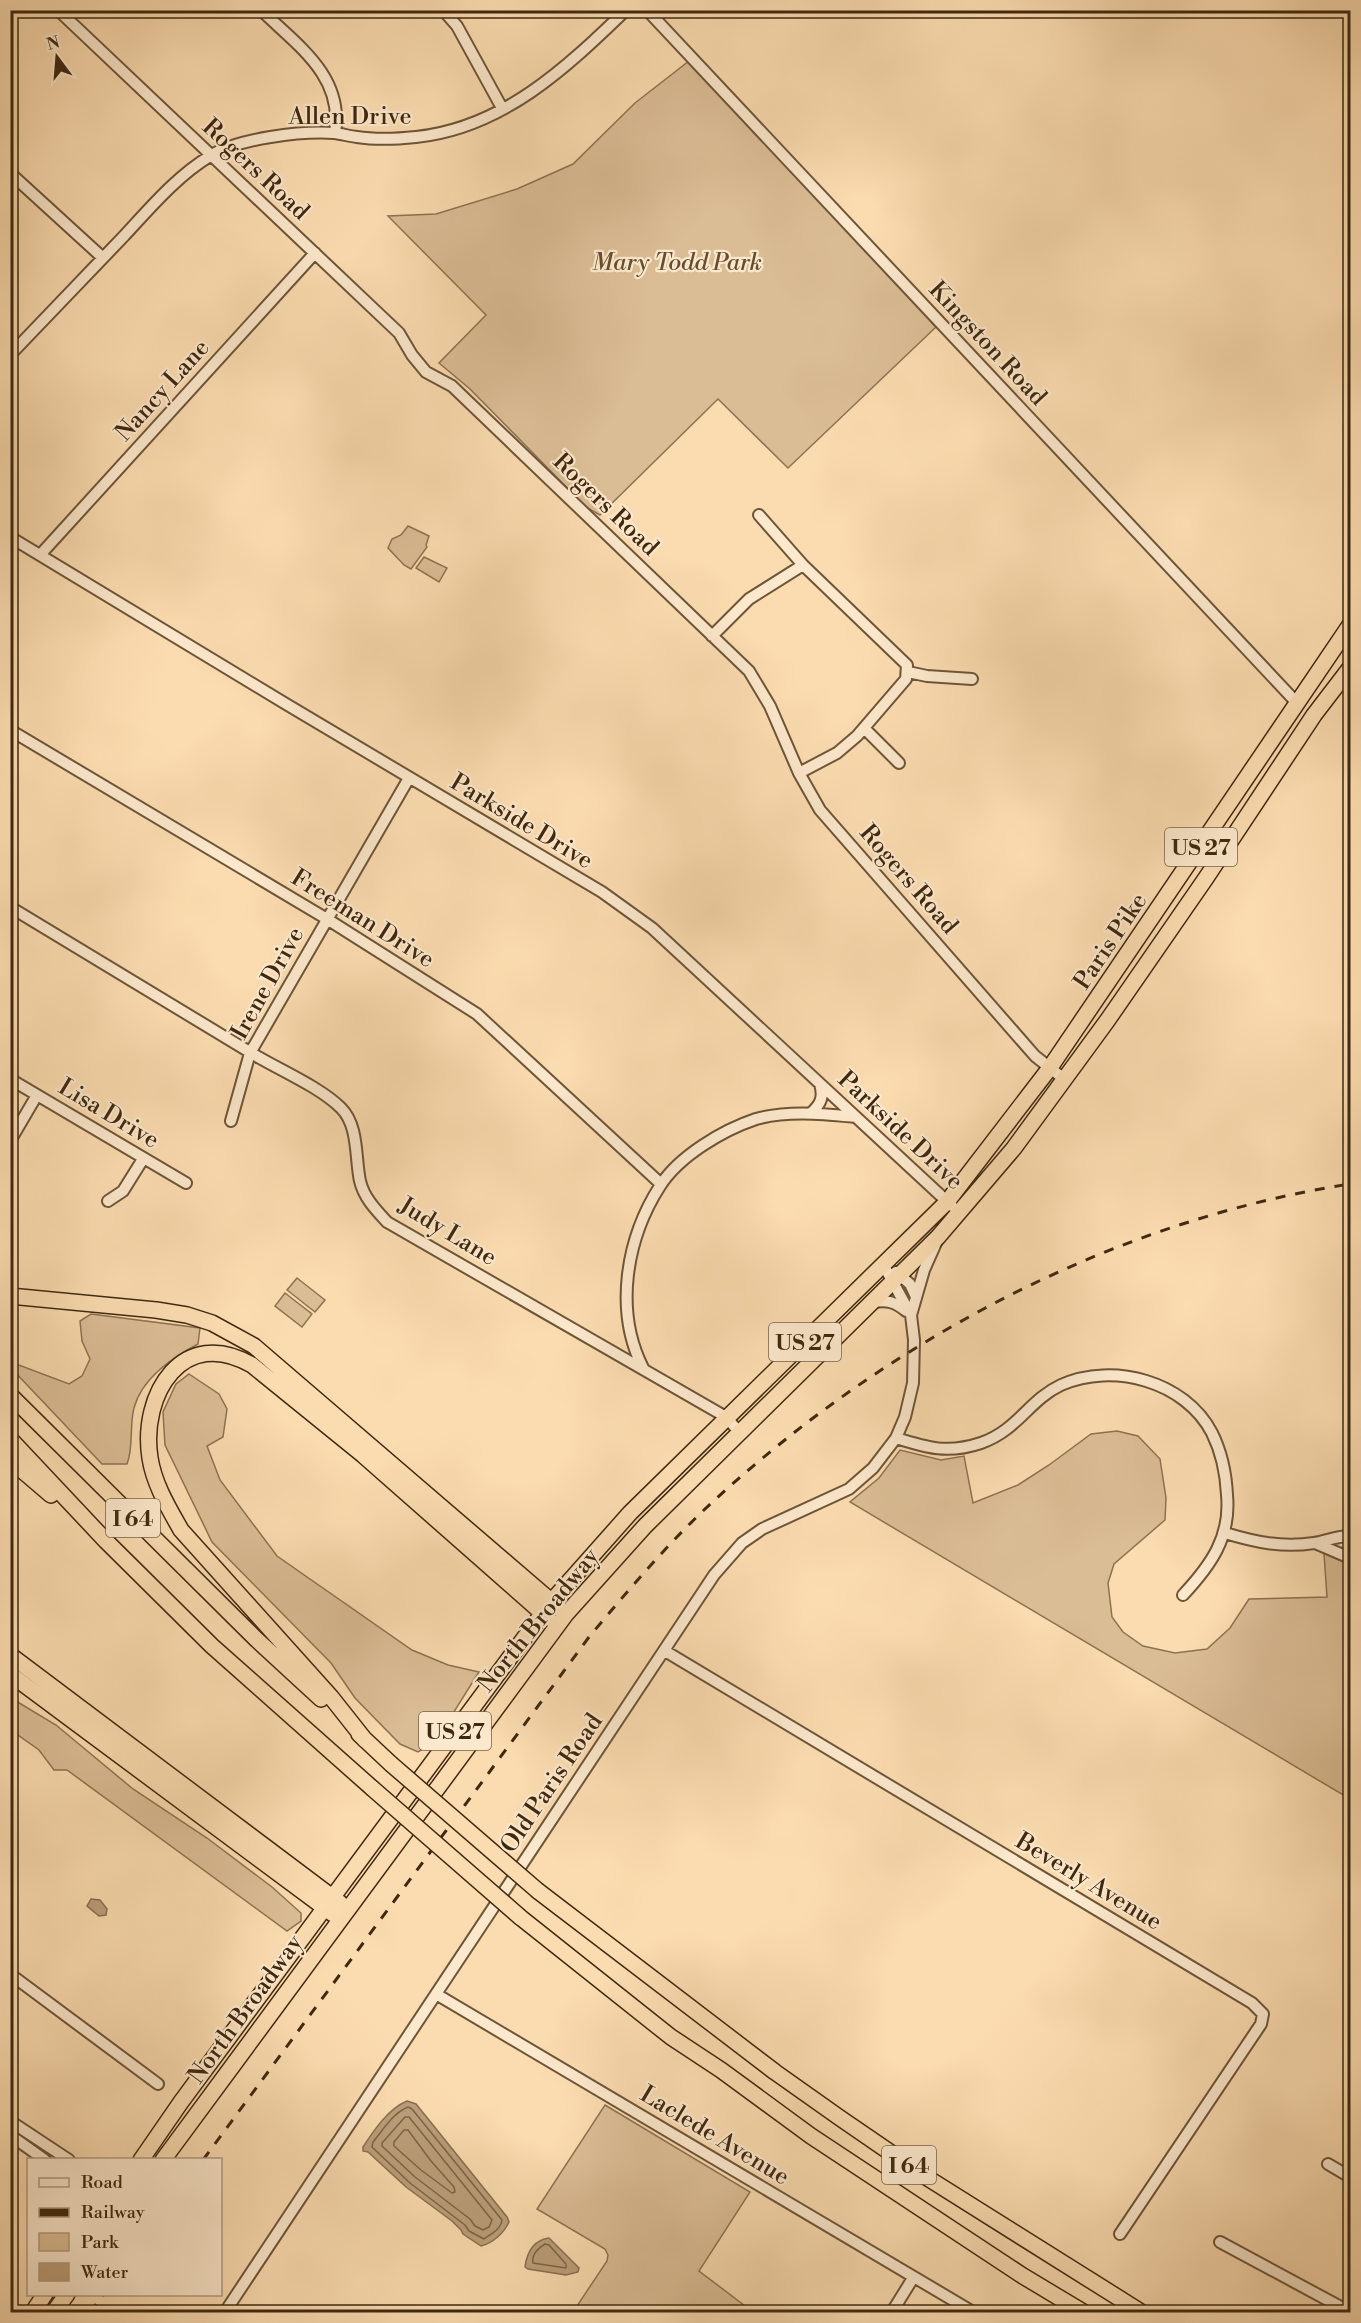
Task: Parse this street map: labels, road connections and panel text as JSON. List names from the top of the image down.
{
  "streets": {
    "highway": [
      "US 27",
      "Paris Pike",
      "I 64",
      "North Broadway"
    ],
    "street": [
      "Allen Drive",
      "Rogers Road",
      "Kingston Road",
      "Nancy Lane",
      "Parkside Drive",
      "Freeman Drive",
      "Irene Drive",
      "Lisa Drive",
      "Judy Lane",
      "Old Paris Road",
      "Beverly Avenue",
      "Laclede Avenue"
    ]
  },
  "crossings": [
    ["Allen Drive", "Rogers Road"],
    ["Rogers Road", "Nancy Lane"],
    ["Rogers Road", "Paris Pike"],
    ["Kingston Road", "Paris Pike"],
    ["Nancy Lane", "Parkside Drive"],
    ["Parkside Drive", "Paris Pike"],
    ["Parkside Drive", "Irene Drive"],
    ["Parkside Drive", "North Broadway"],
    ["Freeman Drive", "Irene Drive"],
    ["Paris Pike", "North Broadway"],
    ["Irene Drive", "Judy Lane"],
    ["Judy Lane", "North Broadway"],
    ["North Broadway", "Old Paris Road"],
    ["Old Paris Road", "Beverly Avenue"],
    ["Old Paris Road", "Laclede Avenue"]
  ],
  "parks": ["Mary Todd Park"],
  "legend": [
    "Road",
    "Railway",
    "Park",
    "Water"
  ],
  "north": "top"
}
